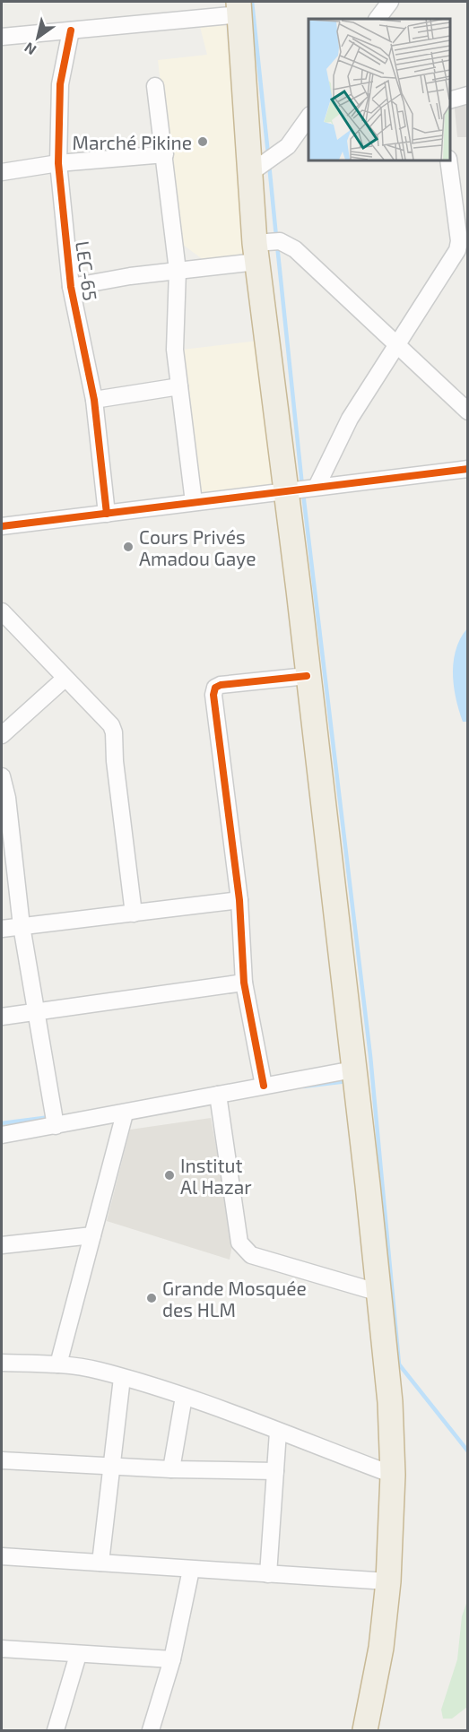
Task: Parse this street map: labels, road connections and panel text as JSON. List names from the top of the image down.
{
  "streets": {
    "street": ["LEC-65"]
  },
  "places": [
    "Marché Pikine",
    "Cours Privés Amadou Gaye",
    "Institut Al Hazar",
    "Grande Mosquée des HLM"
  ],
  "north": "bottom left"
}
